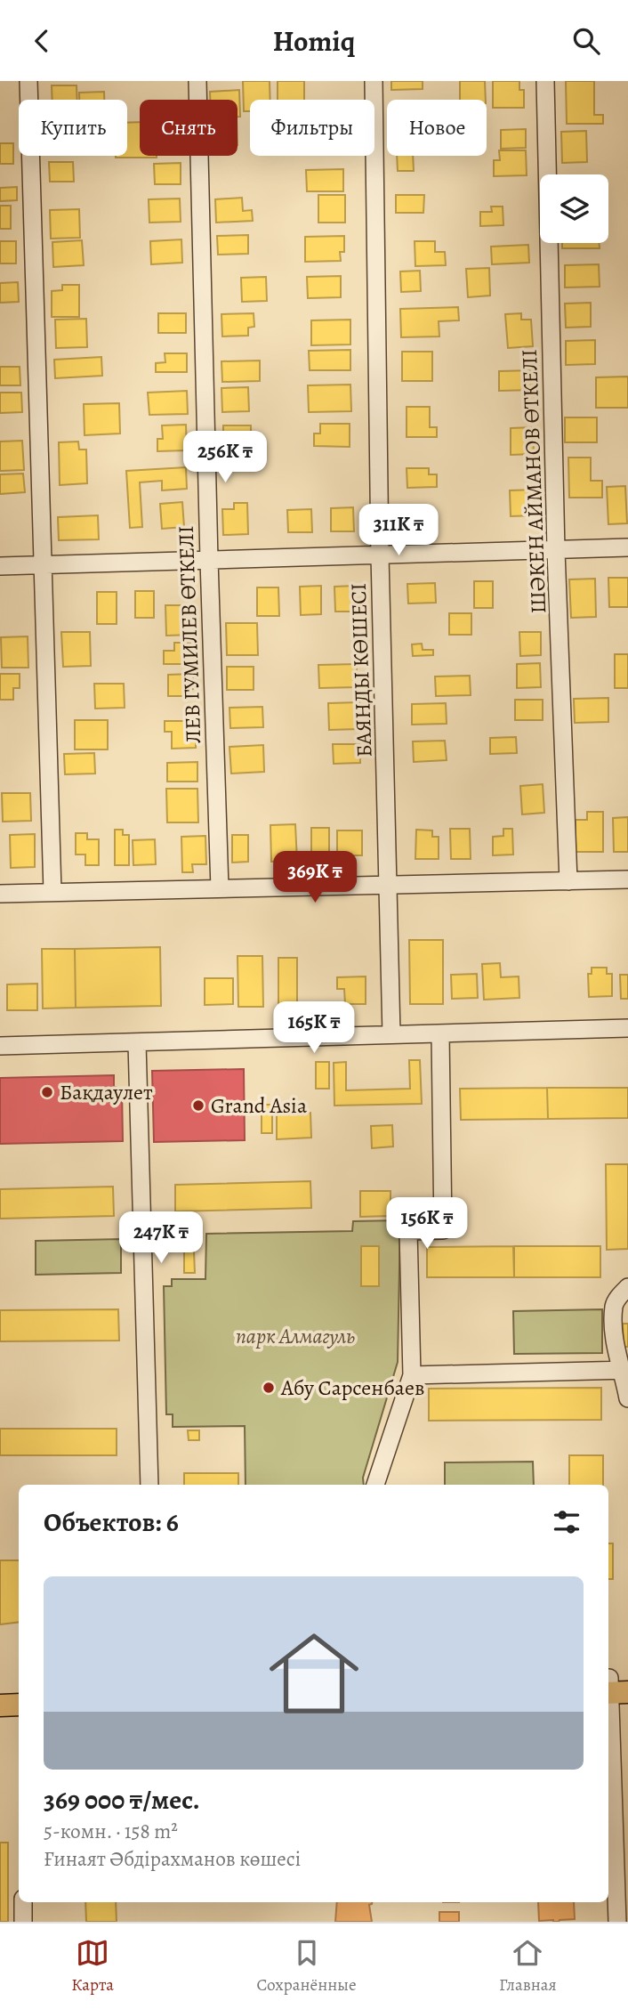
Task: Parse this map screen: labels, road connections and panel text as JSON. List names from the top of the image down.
{
  "streets": {
    "street": ["ШӘКЕН АЙМАНОВ ӨТКЕЛІ", "ЛЕВ ГУМИЛЕВ ӨТКЕЛІ", "БАЯНДЫ КӨШЕСІ"]
  },
  "parks": ["парк Алмагуль"],
  "places": ["Бақдаулет", "Grand Asia", "Абу Сарсенбаев"],
  "page": {
    "header": "Homiq",
    "chip": [
      "Купить",
      "Снять",
      "Фильтры",
      "Новое"
    ],
    "price": [
      "256K ₸",
      "311K ₸",
      "369K ₸",
      "165K ₸",
      "156K ₸",
      "247K ₸"
    ],
    "heading": "Объектов: 6",
    "list": [
      {
        "name": "369 000 ₸/мес.",
        "note": "5-комн. · 158 m² · Ғинаят Әбдірахманов көшесі"
      }
    ],
    "tabs": ["Карта", "Сохранённые", "Главная"]
  }
}
